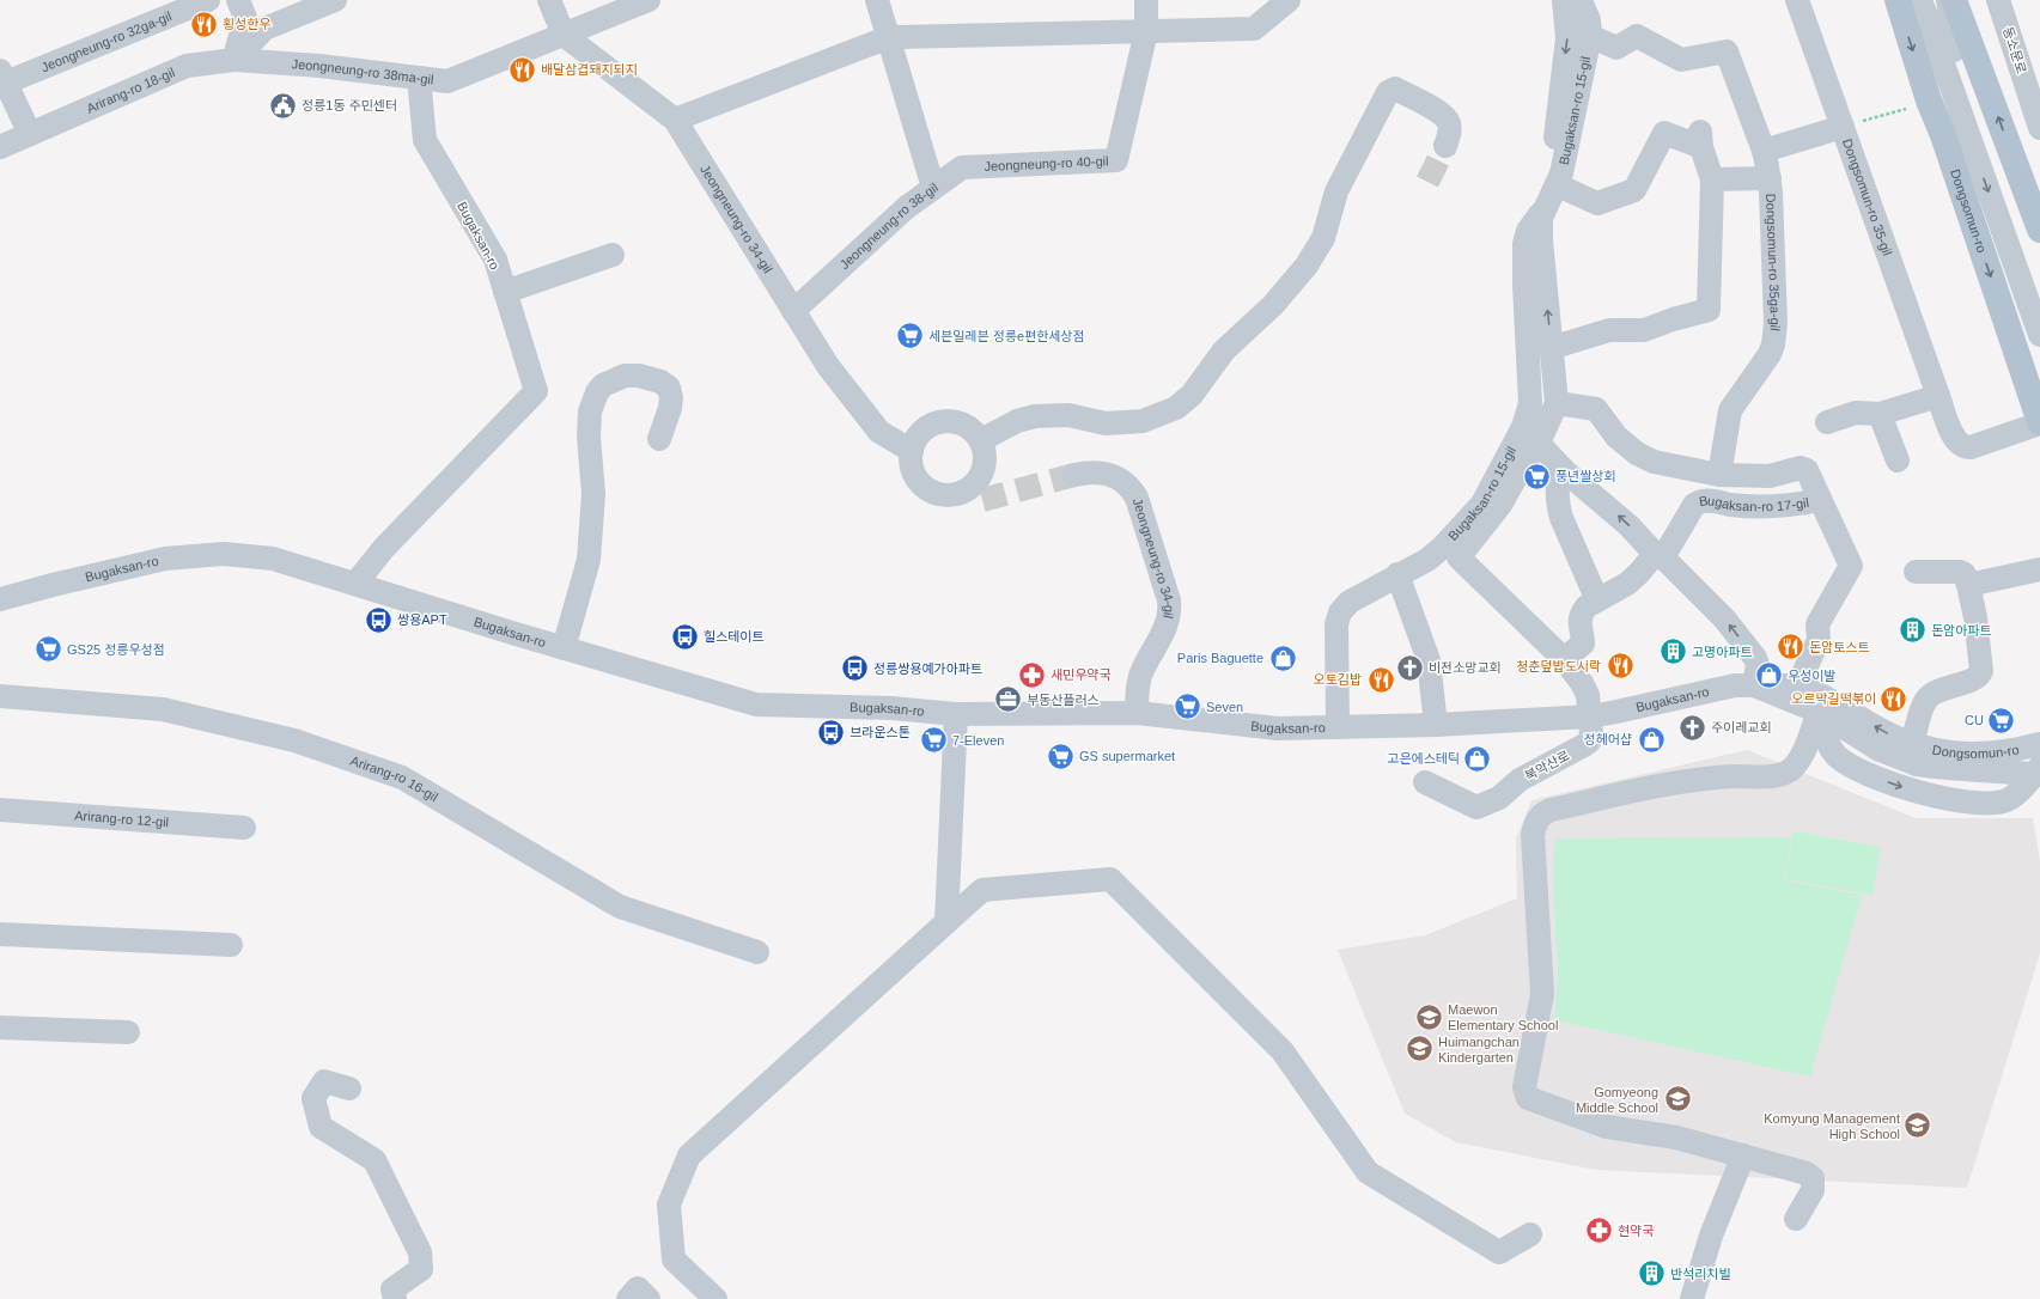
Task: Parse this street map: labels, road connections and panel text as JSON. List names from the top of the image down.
{
  "streets": {
    "main road": ["Dongsomun-ro"],
    "street": [
      "Jeongneung-ro 32ga-gil",
      "동소문로",
      "Jeongneung-ro 38ma-gil",
      "Arirang-ro 18-gil",
      "Bugaksan-ro 15-gil",
      "Jeongneung-ro 40-gil",
      "Dongsomun-ro 35-gil",
      "Jeongneung-ro 34-gil",
      "Jeongneung-ro 38-gil",
      "Bugaksan-ro",
      "Dongsomun-ro 35ga-gil",
      "Bugaksan-ro 17-gil",
      "북악산로",
      "Arirang-ro 16-gil",
      "Arirang-ro 12-gil"
    ]
  },
  "crossings": [
    ["Jeongneung-ro 38ma-gil", "Arirang-ro 18-gil"],
    ["Jeongneung-ro 38ma-gil", "Jeongneung-ro 34-gil"],
    ["Jeongneung-ro 38ma-gil", "Bugaksan-ro"],
    ["Bugaksan-ro 15-gil", "Bugaksan-ro"],
    ["Bugaksan-ro 15-gil", "Dongsomun-ro 35ga-gil"],
    ["Jeongneung-ro 40-gil", "Jeongneung-ro 38-gil"],
    ["Dongsomun-ro 35-gil", "Dongsomun-ro"],
    ["Dongsomun-ro", "Bugaksan-ro"],
    ["Jeongneung-ro 34-gil", "Jeongneung-ro 38-gil"],
    ["Jeongneung-ro 34-gil", "Bugaksan-ro"],
    ["Bugaksan-ro", "북악산로"],
    ["Bugaksan-ro 17-gil", "북악산로"]
  ],
  "places": {
    "restaurant": [
      "횡성한우",
      "배달삼겹돼지되지",
      "돈암토스트",
      "청춘덮밥도시락",
      "오토김밥",
      "오르막길떡볶이"
    ],
    "public building": ["정릉1동 주민센터"],
    "supermarket": [
      "세븐일레븐 정릉e편한세상점",
      "풍년쌀상회",
      "GS25 정릉우성점",
      "Seven",
      "CU",
      "7-Eleven",
      "GS supermarket"
    ],
    "bus stop": [
      "쌍용APT",
      "힐스테이트",
      "정릉쌍용예가아파트",
      "브라운스톤"
    ],
    "building": ["돈암아파트", "고명아파트", "반석리치빌"],
    "shop": [
      "Paris Baguette",
      "우성이발",
      "정헤어샵",
      "고은에스테틱"
    ],
    "church": ["비전소망교회", "주이레교회"],
    "pharmacy": ["새민우약국", "현약국"],
    "office": ["부동산플러스"],
    "school or university": [
      "Maewon Elementary School",
      "Huimangchan Kindergarten",
      "Gomyeong Middle School",
      "Komyung Management High School"
    ]
  }
}
